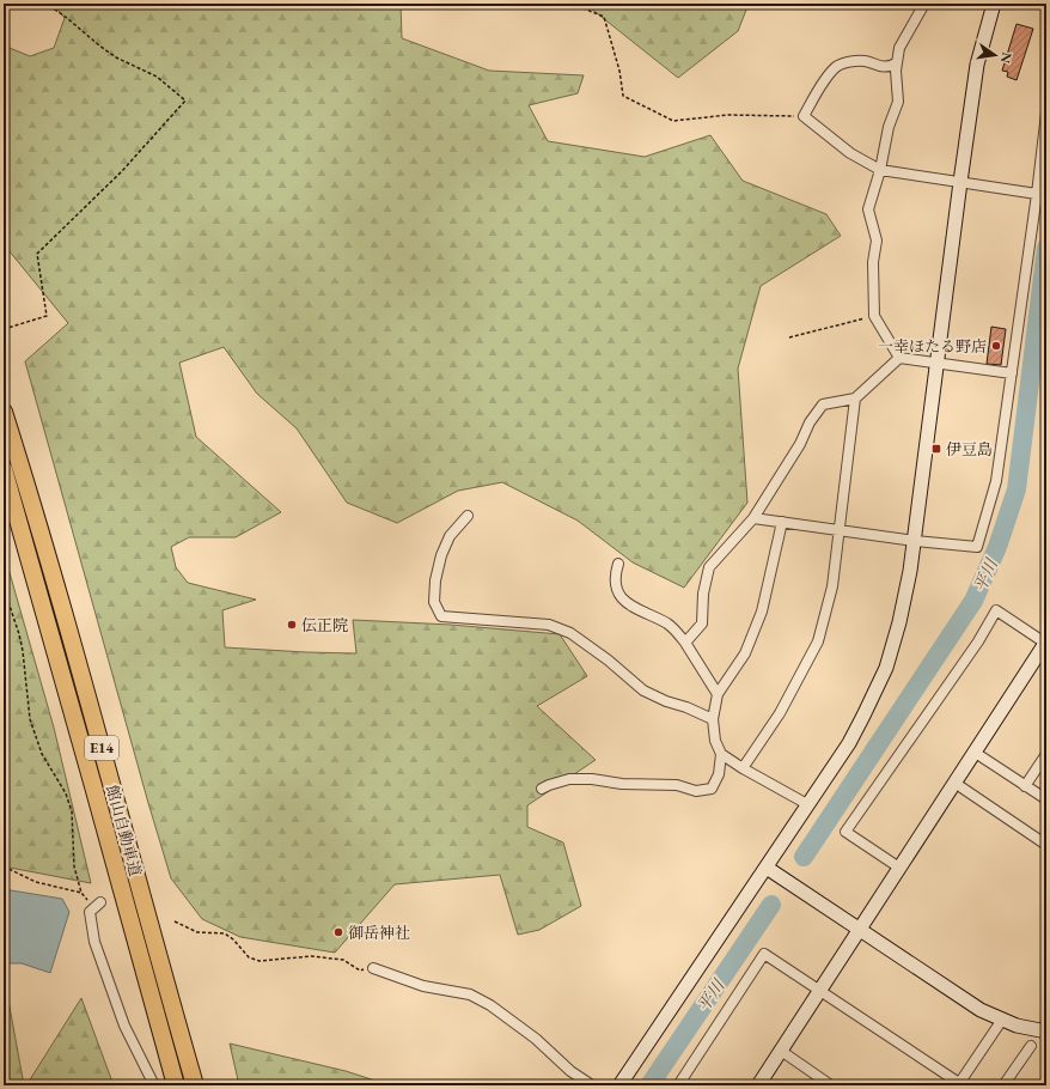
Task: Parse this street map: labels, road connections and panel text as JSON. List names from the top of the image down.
{
  "streets": {
    "highway": ["E14", "館山自動車道"]
  },
  "water": ["平川"],
  "places": {
    "other": ["一幸ほたる野店", "伝正院", "御岳神社"],
    "transit": ["伊豆島"]
  },
  "north": "right"
}
